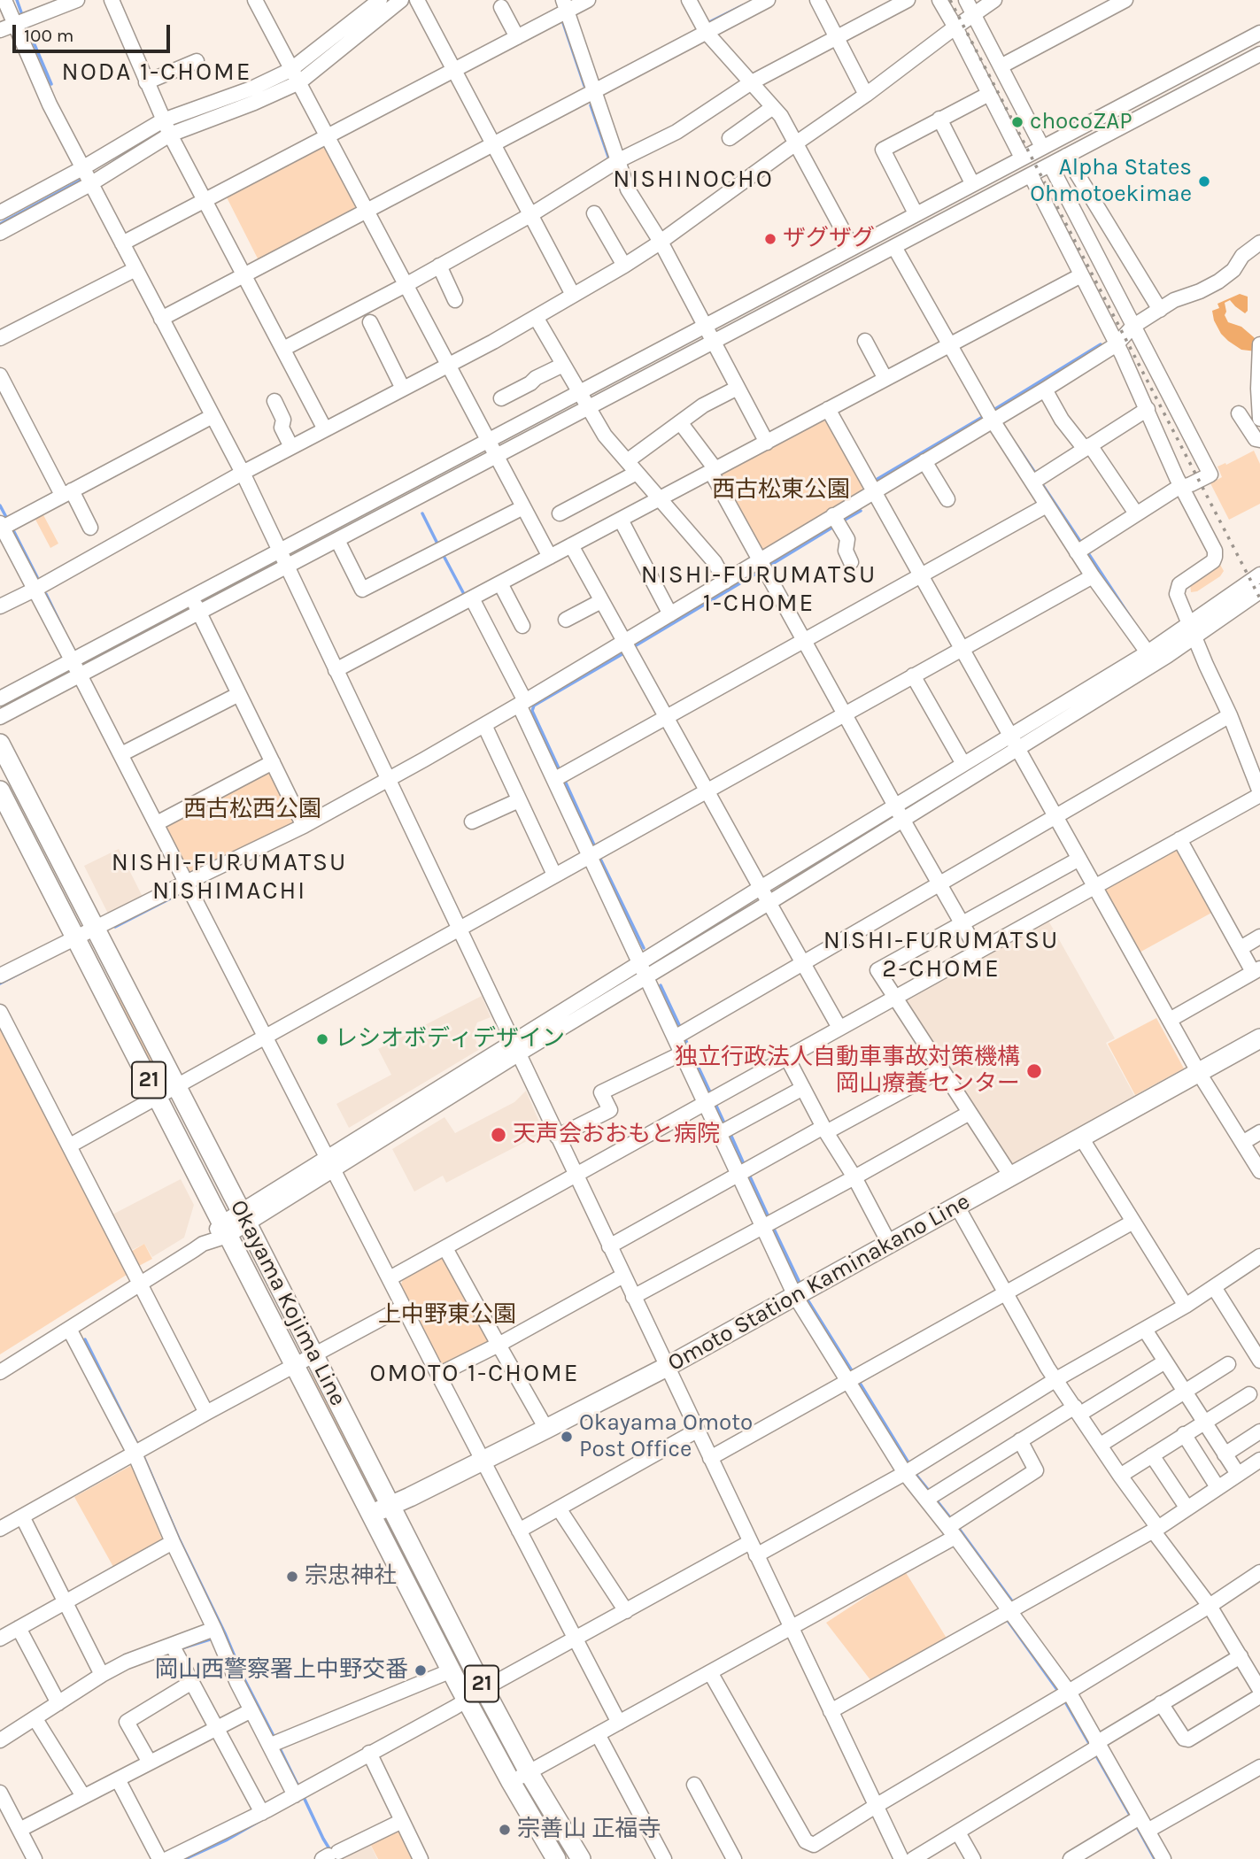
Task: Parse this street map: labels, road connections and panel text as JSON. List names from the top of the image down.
{
  "streets": {
    "main road": ["21", "Omoto Station Kaminakano Line", "Okayama Kojima Line"]
  },
  "crossings": [
    ["Omoto Station Kaminakano Line", "Okayama Kojima Line"]
  ],
  "districts": [
    "NODA 1-CHOME",
    "NISHINOCHO",
    "NISHI-FURUMATSU 1-CHOME",
    "NISHI-FURUMATSU NISHIMACHI",
    "NISHI-FURUMATSU 2-CHOME",
    "OMOTO 1-CHOME"
  ],
  "parks": ["西古松東公園", "西古松西公園", "上中野東公園"],
  "places": [
    "chocoZAP",
    "Alpha States Ohmotoekimae",
    "ザグザグ",
    "レシオボディデザイン",
    "独立行政法人自動車事故対策機構 岡山療養センター",
    "天声会おおもと病院",
    "Okayama Omoto Post Office",
    "宗忠神社",
    "岡山西警察署上中野交番",
    "宗善山 正福寺"
  ],
  "scale_bar": "100 m"
}
